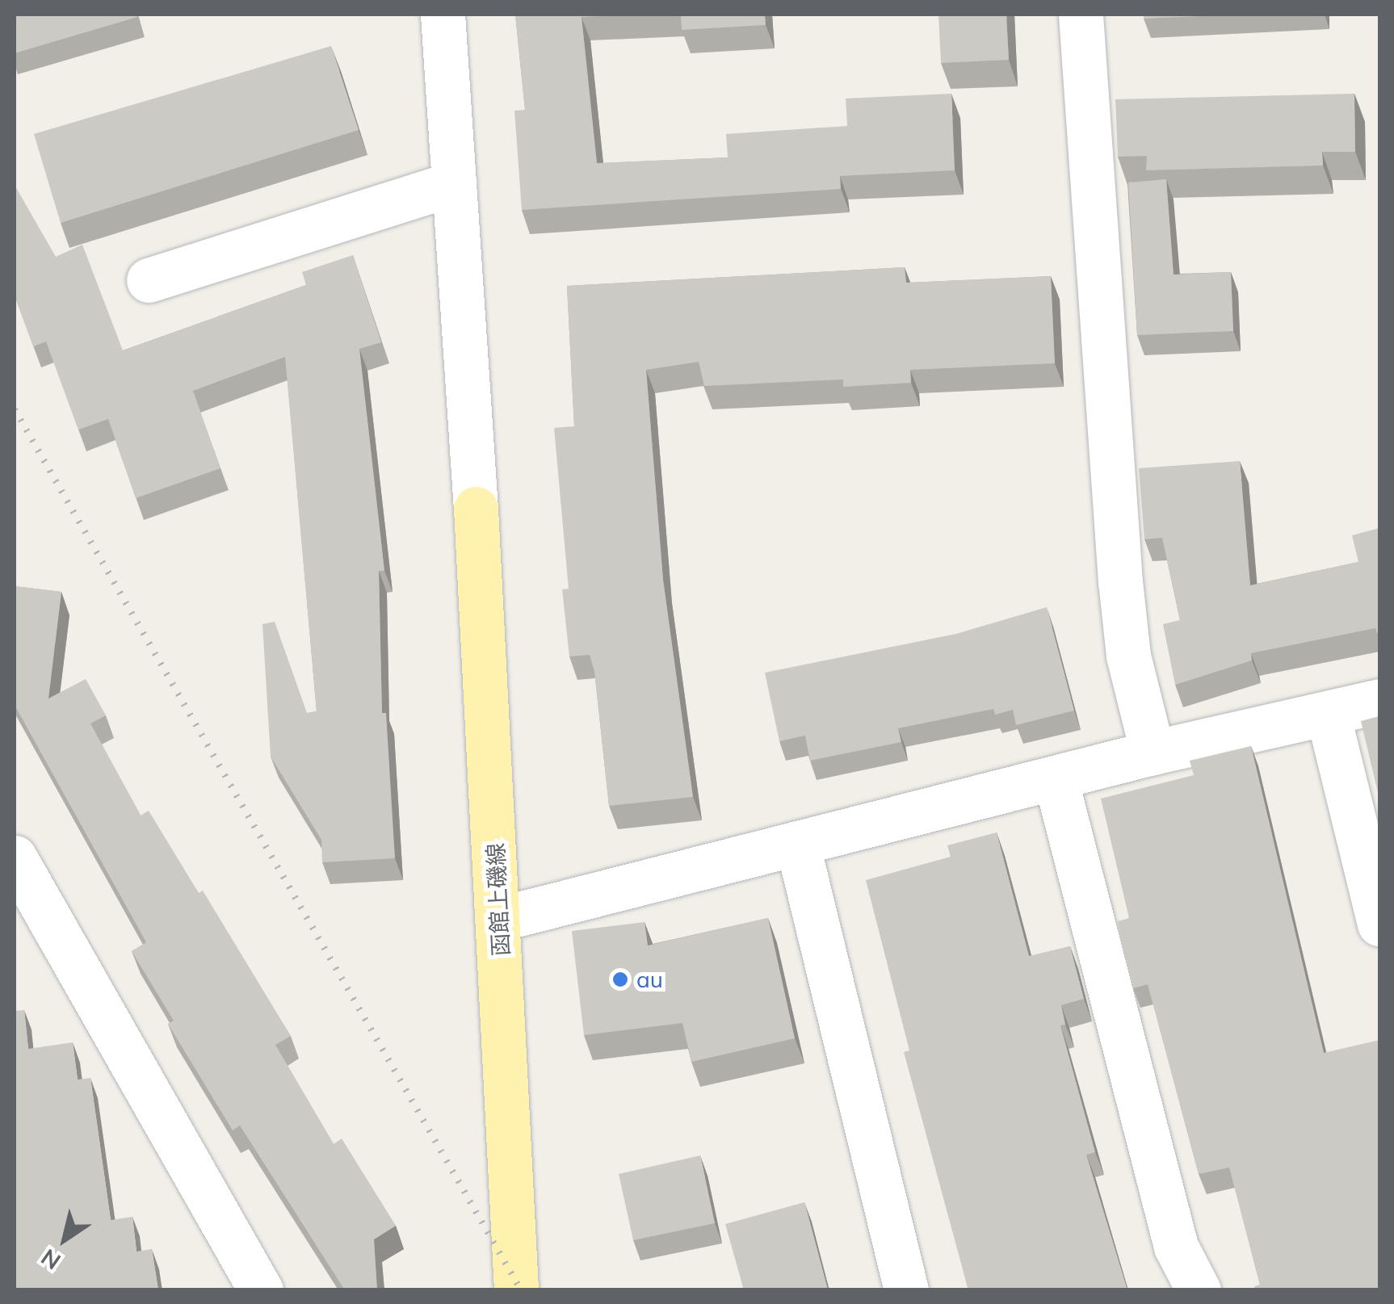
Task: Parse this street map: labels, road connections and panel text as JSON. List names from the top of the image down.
{
  "streets": {
    "main road": ["函館上磯線"]
  },
  "places": ["au"],
  "north": "bottom left"
}
